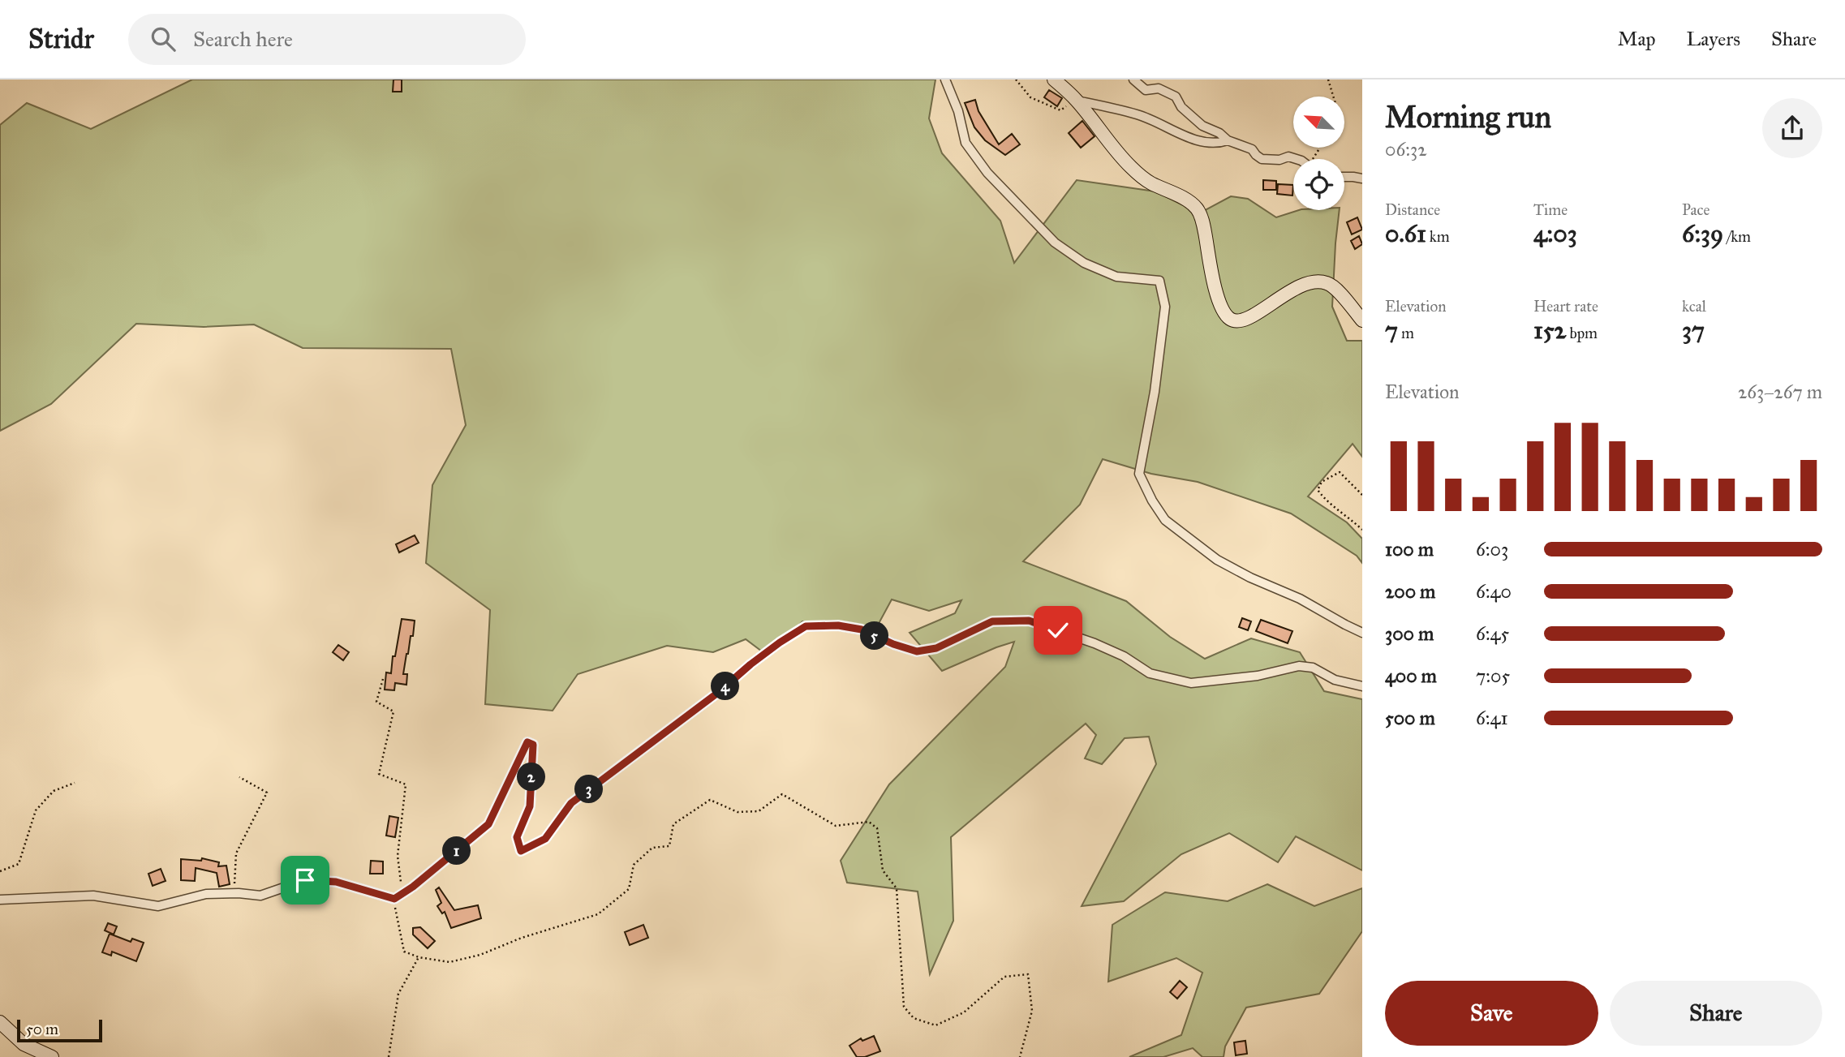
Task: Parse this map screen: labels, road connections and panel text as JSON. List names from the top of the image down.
{
  "scale_bar": "50 m",
  "north": "top left",
  "page": {
    "header": "Stridr",
    "search": "Search here",
    "nav": ["Map", "Layers", "Share"],
    "heading": ["Morning run", "06:32"],
    "stats": [
      ["Distance", "0.61 km"],
      ["Time", "4:03"],
      ["Pace", "6:39 /km"],
      ["Elevation", "7 m"],
      ["Heart rate", "152 bpm"],
      ["kcal", "37"]
    ],
    "chart": ["Elevation", "263–267 m"],
    "list": [
      {
        "name": "100 m",
        "note": "6:03"
      },
      {
        "name": "200 m",
        "note": "6:40"
      },
      {
        "name": "300 m",
        "note": "6:45"
      },
      {
        "name": "400 m",
        "note": "7:05"
      },
      {
        "name": "500 m",
        "note": "6:41"
      }
    ],
    "pins": [
      "5",
      "4",
      "2",
      "3",
      "1"
    ],
    "buttons": ["Save", "Share"],
    "scale": "50 m"
  }
}
